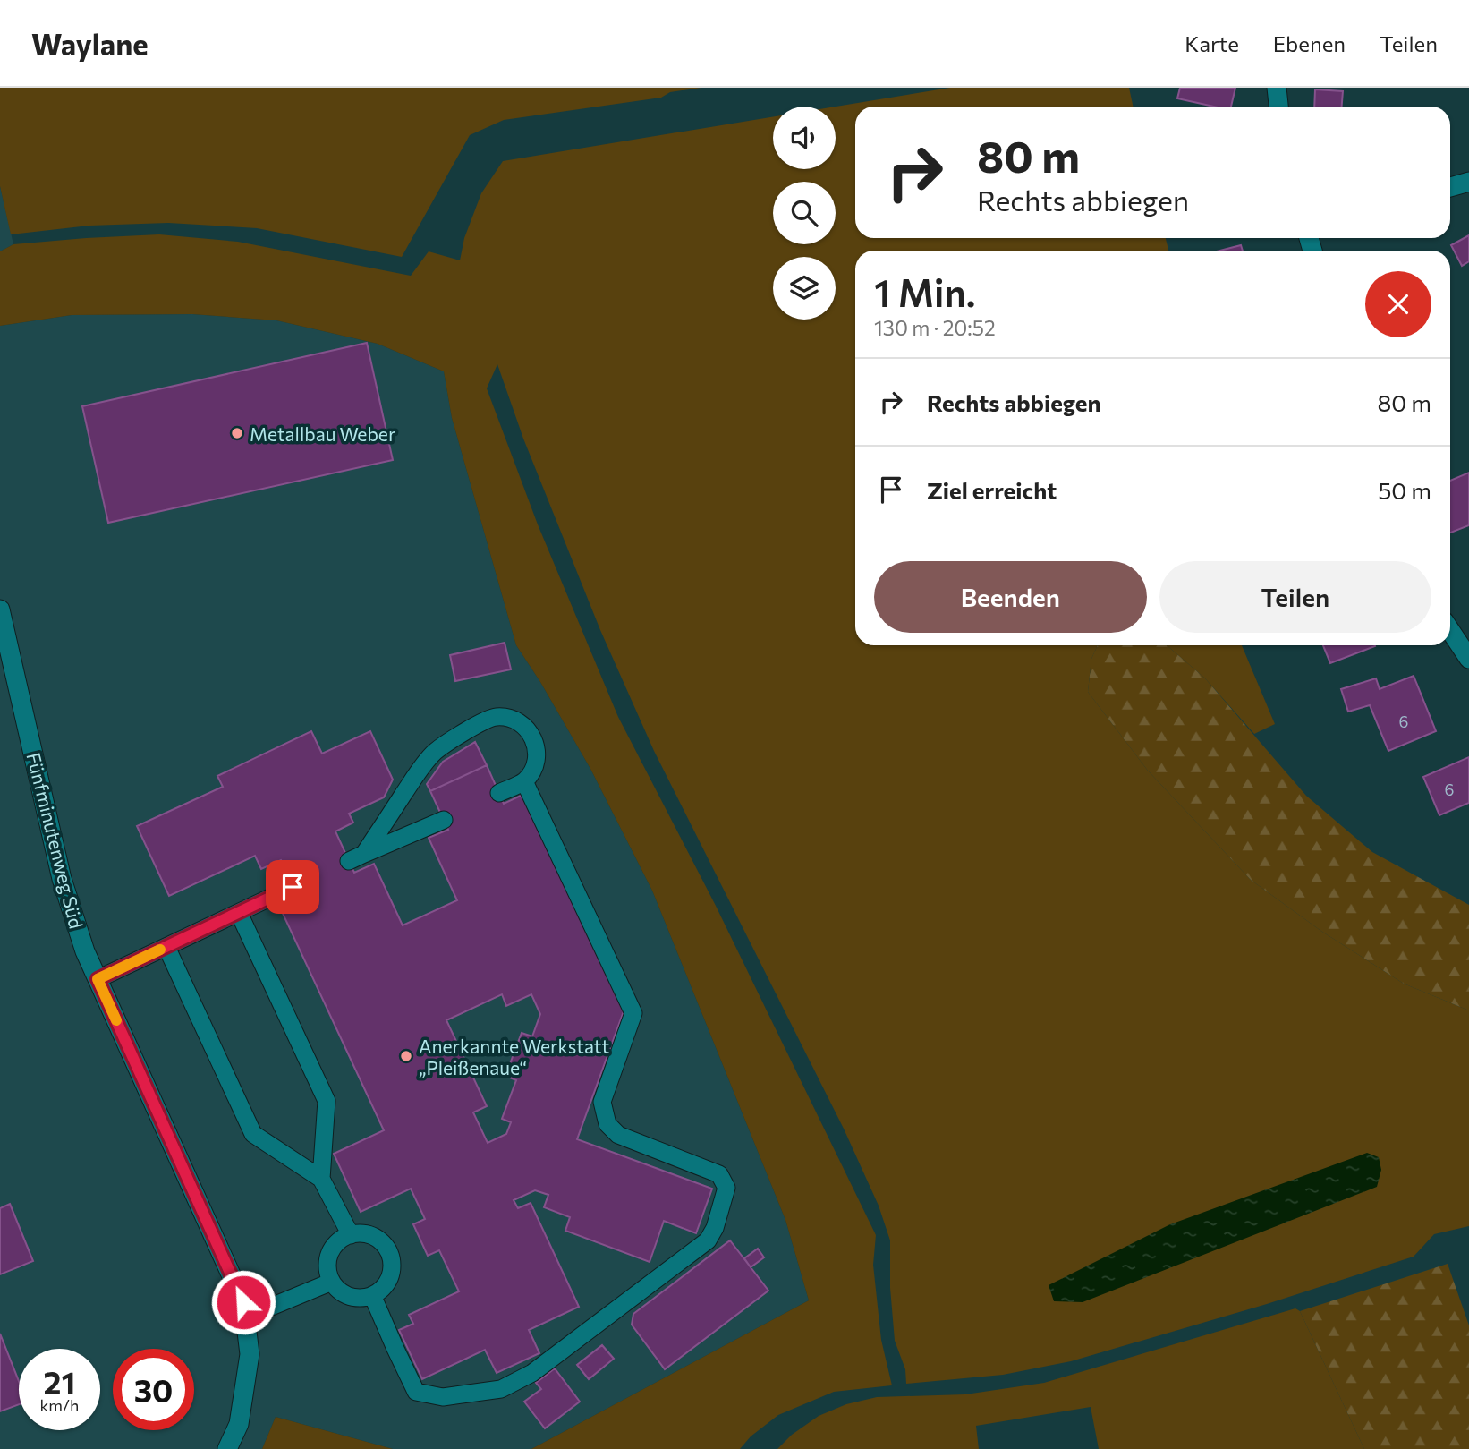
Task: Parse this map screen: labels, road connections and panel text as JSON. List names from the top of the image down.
{
  "streets": {
    "street": ["Fünfminutenweg Süd"]
  },
  "places": ["Metallbau Weber", "Anerkannte Werkstatt „Pleißenaue“"],
  "house_numbers": ["6", "6"],
  "page": {
    "header": "Waylane",
    "nav": ["Karte", "Ebenen", "Teilen"],
    "turn": ["80 m", "Rechts abbiegen"],
    "heading": ["1 Min.", "130 m · 20:52"],
    "list": [
      {
        "name": "Rechts abbiegen",
        "value": "80 m"
      },
      {
        "name": "Ziel erreicht",
        "value": "50 m"
      }
    ],
    "buttons": ["Beenden", "Teilen"],
    "speed": "21 km/h",
    "limit": "30"
  }
}
